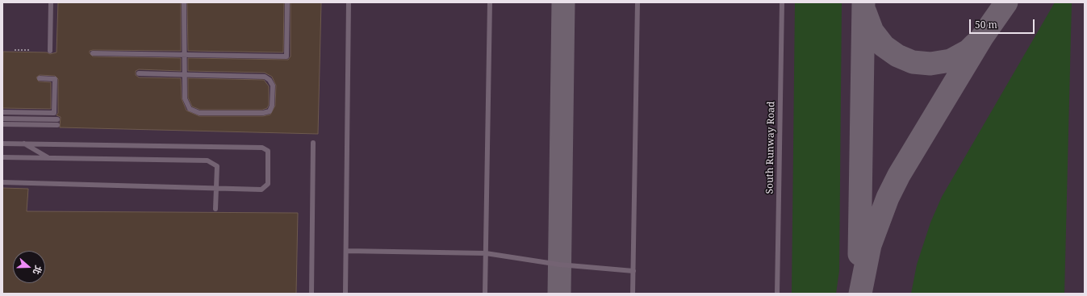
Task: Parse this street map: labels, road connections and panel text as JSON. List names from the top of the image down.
{
  "streets": {
    "lane": ["South Runway Road"]
  },
  "scale_bar": "50 m",
  "north": "right"
}
